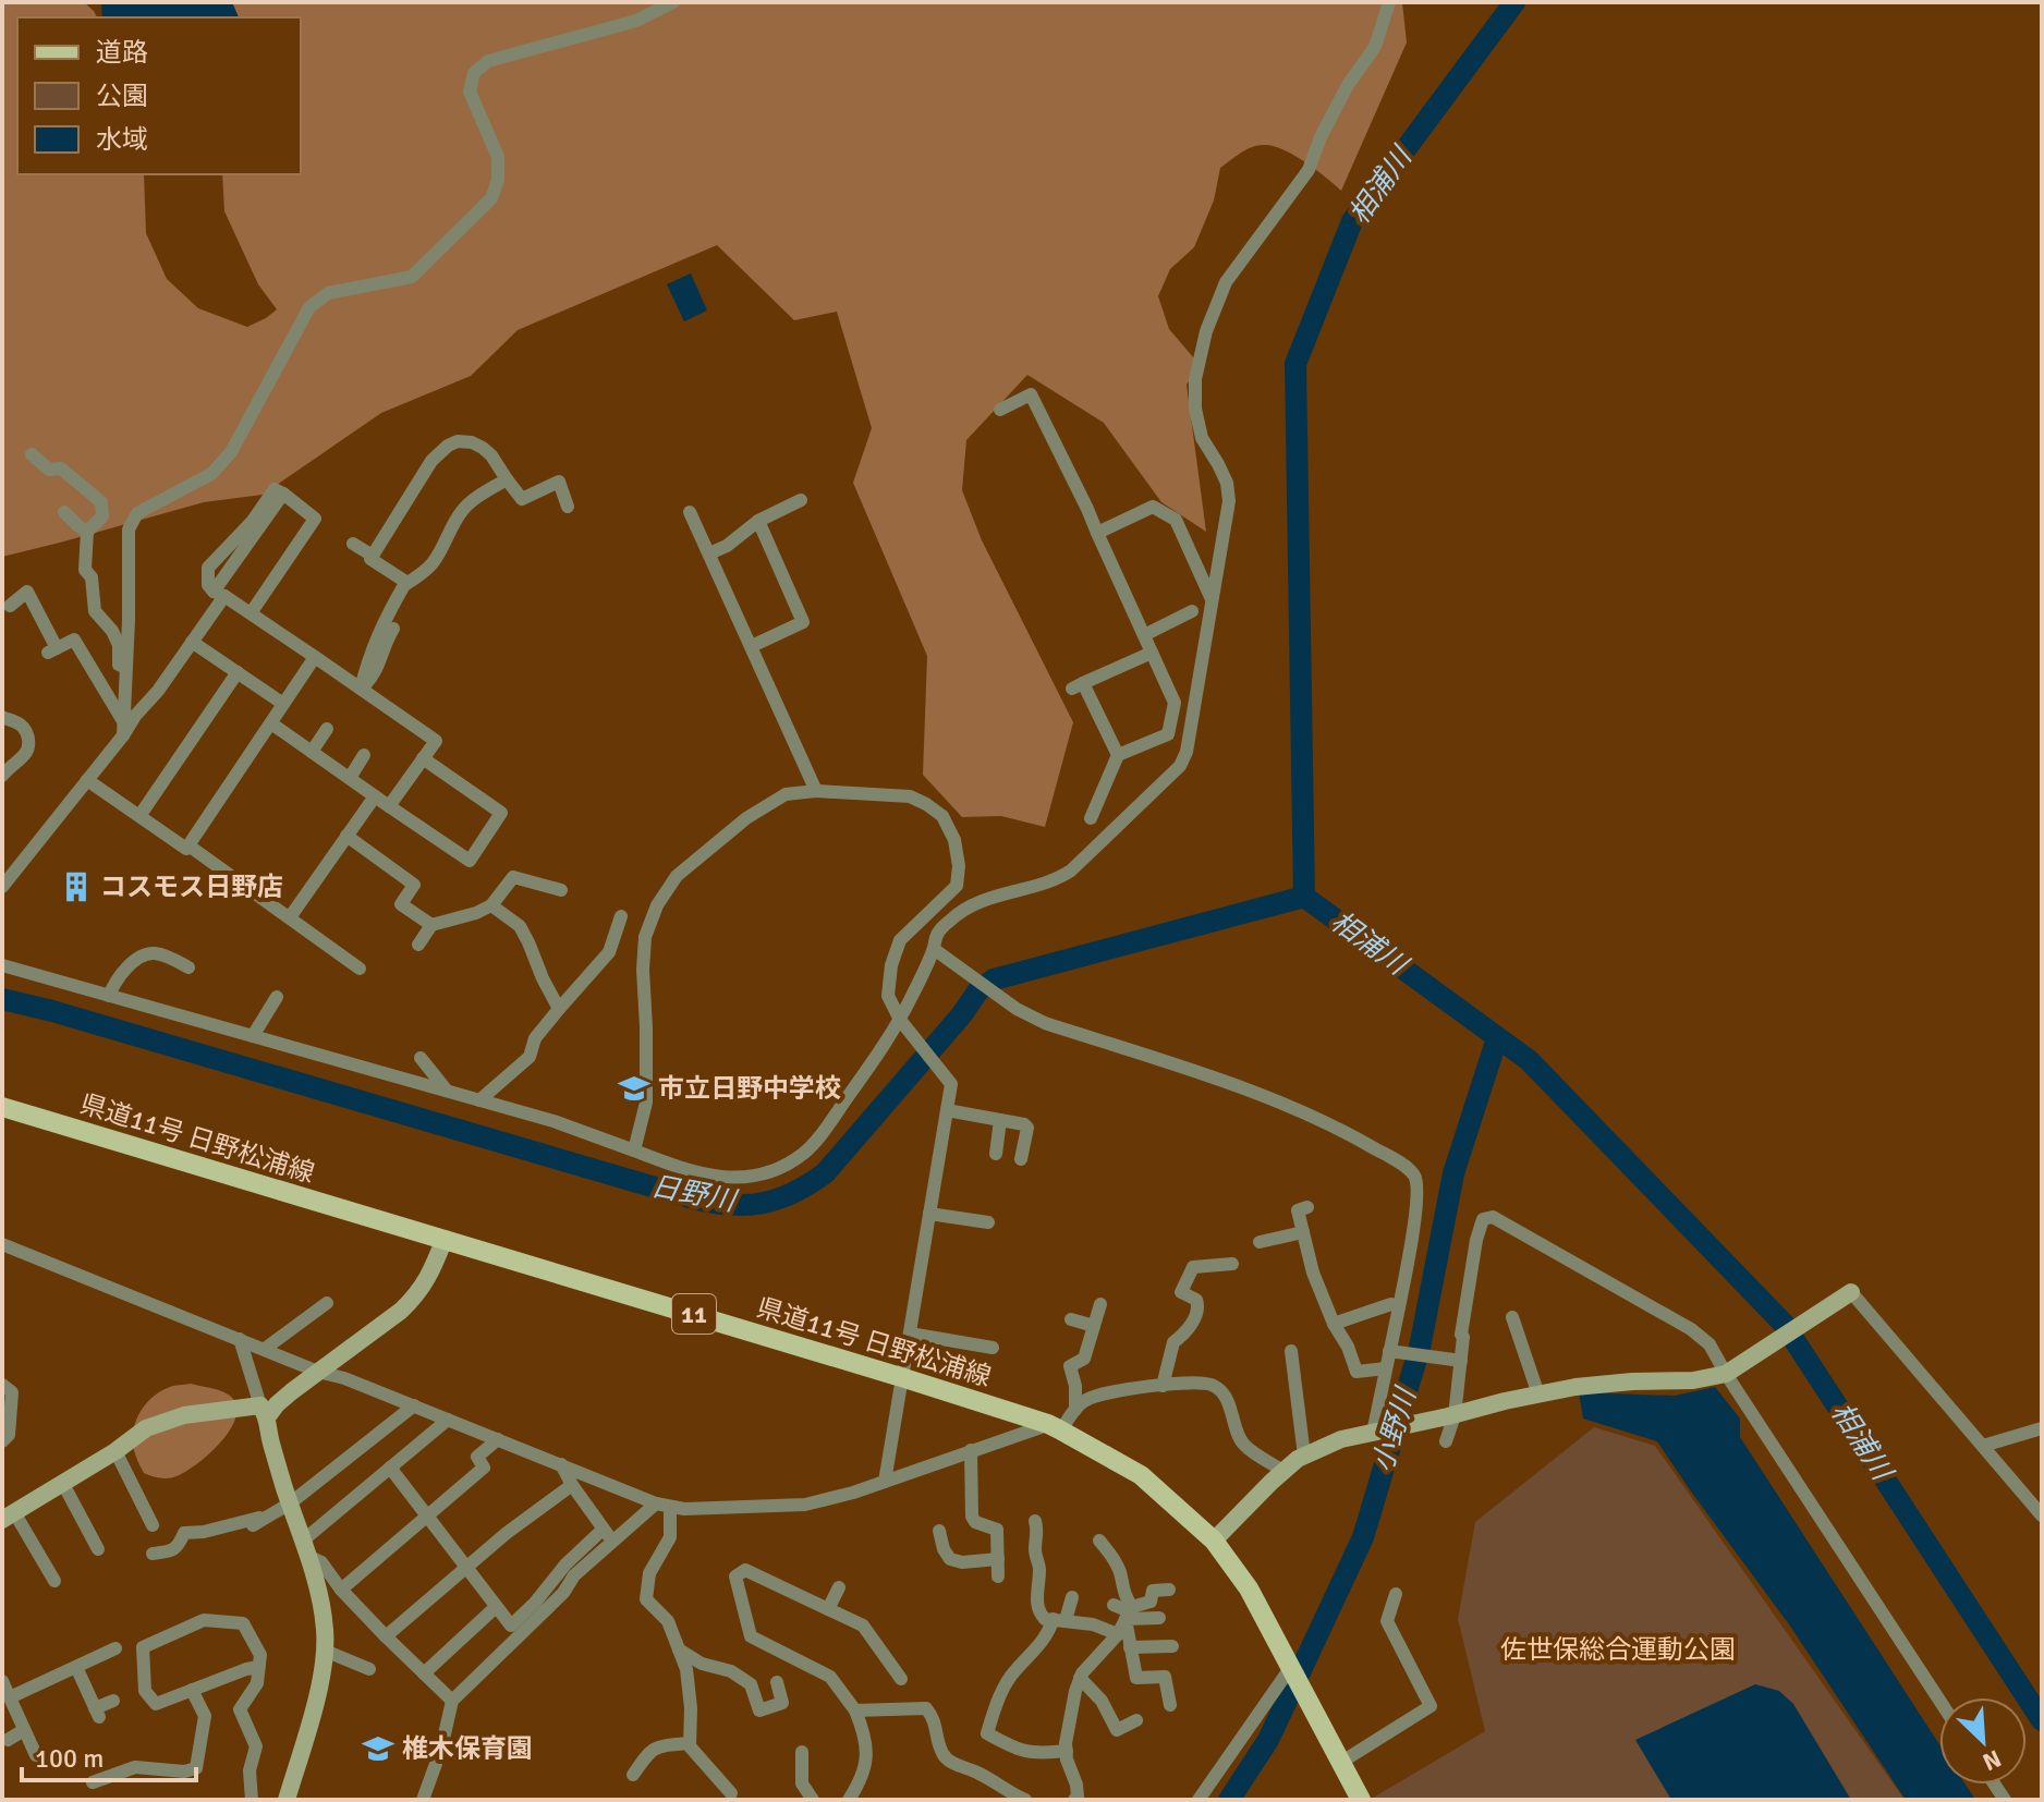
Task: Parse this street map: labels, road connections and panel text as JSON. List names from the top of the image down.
{
  "streets": {
    "main road": ["県道11号 日野松浦線", "11"]
  },
  "water": ["相浦川", "日野川", "小野川"],
  "parks": ["佐世保総合運動公園"],
  "places": {
    "building": ["コスモス日野店"],
    "school or university": ["市立日野中学校", "椎木保育園"]
  },
  "legend": ["道路", "公園", "水域"],
  "scale_bar": "100 m",
  "north": "bottom right"
}
